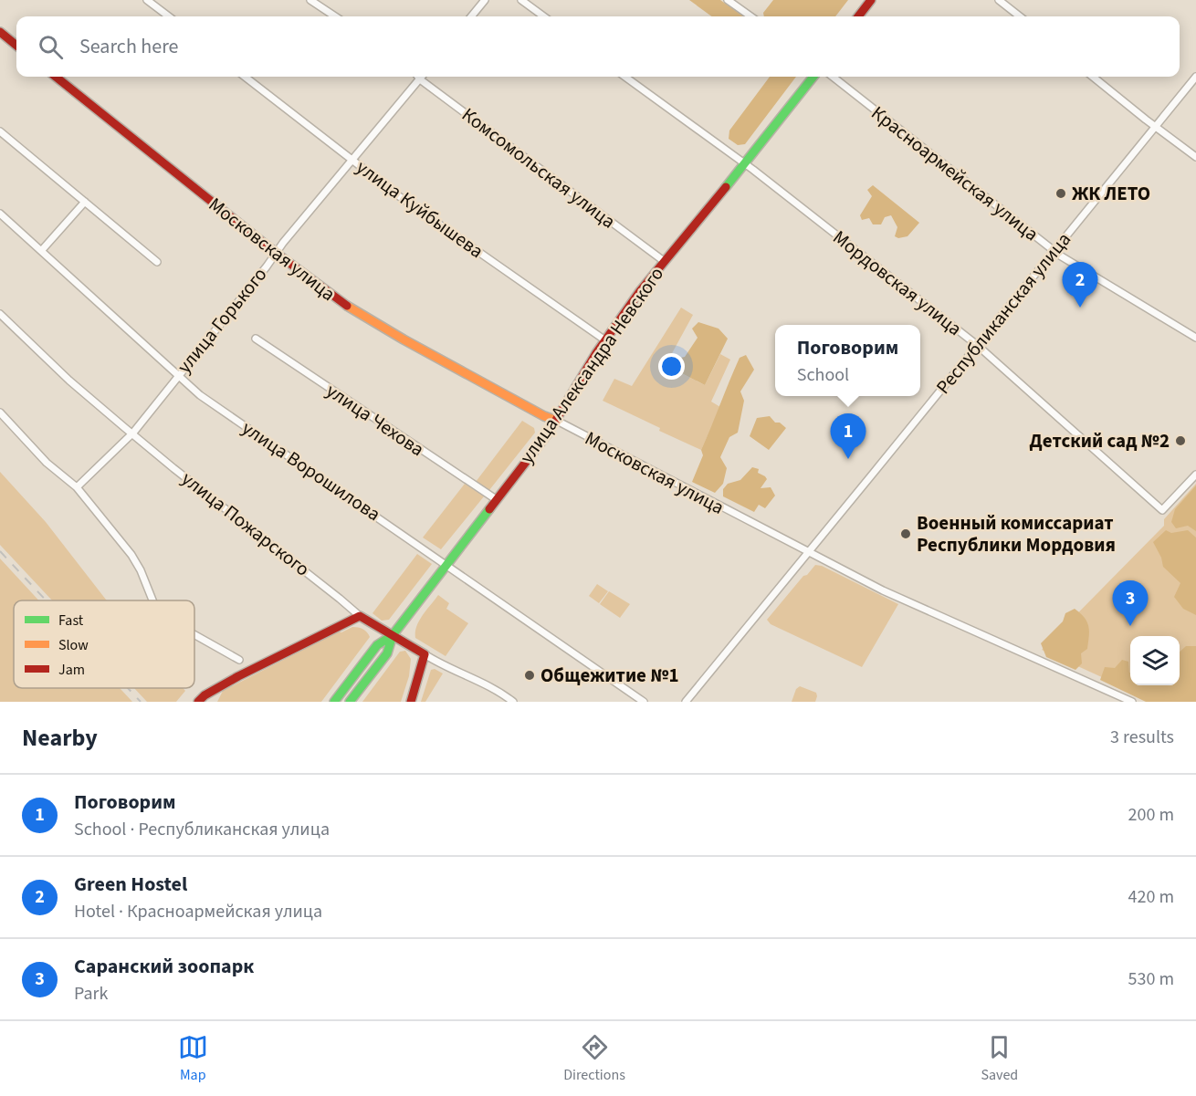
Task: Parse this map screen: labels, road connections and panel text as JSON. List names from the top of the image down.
{
  "streets": {
    "street": [
      "Комсомольская улица",
      "Красноармейская улица",
      "улица Куйбышева",
      "Московская улица",
      "Мордовская улица",
      "Республиканская улица",
      "улица Горького",
      "улица Александра Невского",
      "улица Чехова",
      "улица Ворошилова",
      "улица Пожарского"
    ]
  },
  "crossings": [
    ["Комсомольская улица", "улица Горького"],
    ["Комсомольская улица", "улица Александра Невского"],
    ["Красноармейская улица", "Республиканская улица"],
    ["улица Куйбышева", "улица Горького"],
    ["улица Куйбышева", "улица Александра Невского"],
    ["Московская улица", "Республиканская улица"],
    ["Московская улица", "улица Горького"],
    ["Московская улица", "улица Александра Невского"],
    ["Мордовская улица", "Республиканская улица"],
    ["Мордовская улица", "улица Александра Невского"],
    ["улица Горького", "улица Ворошилова"],
    ["улица Горького", "улица Пожарского"],
    ["улица Александра Невского", "улица Чехова"],
    ["улица Александра Невского", "улица Ворошилова"],
    ["улица Александра Невского", "улица Пожарского"]
  ],
  "places": [
    "ЖК ЛЕТО",
    "Детский сад №2",
    "Военный комиссариат Республики Мордовия",
    "Общежитие №1"
  ],
  "legend": ["Fast", "Slow", "Jam"],
  "page": {
    "search": "Search here",
    "pins": ["2", "1", "3"],
    "popup": ["Поговорим", "School"],
    "heading": ["Nearby", "3 results"],
    "list": [
      {
        "mark": "1",
        "name": "Поговорим",
        "note": "School · Республиканская улица",
        "value": "200 m"
      },
      {
        "mark": "2",
        "name": "Green Hostel",
        "note": "Hotel · Красноармейская улица",
        "value": "420 m"
      },
      {
        "mark": "3",
        "name": "Саранский зоопарк",
        "note": "Park",
        "value": "530 m"
      }
    ],
    "nav": ["Map", "Directions", "Saved"]
  }
}
